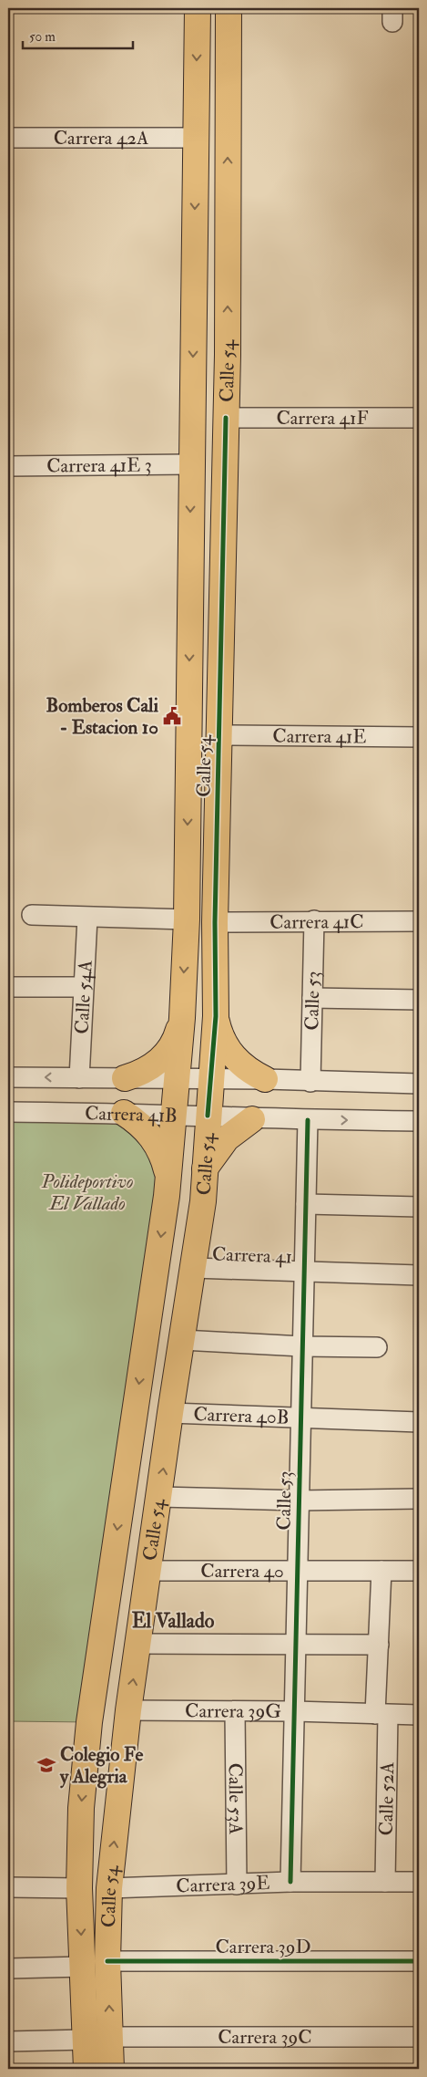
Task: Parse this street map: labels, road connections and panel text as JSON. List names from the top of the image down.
{
  "streets": {
    "main road": ["Calle 54"],
    "street": [
      "Carrera 42A",
      "Carrera 41F",
      "Carrera 41E 3",
      "Carrera 41E",
      "Carrera 41C",
      "Calle 54A",
      "Calle 53",
      "Carrera 41B",
      "Carrera 41",
      "Carrera 40B",
      "Carrera 40",
      "Carrera 39G",
      "Calle 52A",
      "Calle 53A",
      "Carrera 39E",
      "Carrera 39D",
      "Carrera 39C"
    ]
  },
  "crossings": [
    ["Carrera 42A", "Calle 54"],
    ["Calle 54", "Carrera 41F"],
    ["Calle 54", "Carrera 41E 3"],
    ["Calle 54", "Carrera 41E"],
    ["Calle 54", "Carrera 41C"],
    ["Calle 54", "Carrera 41B"],
    ["Calle 54", "Carrera 41"],
    ["Calle 54", "Carrera 40B"],
    ["Calle 54", "Carrera 40"],
    ["Calle 54", "Carrera 39G"],
    ["Calle 54", "Carrera 39E"],
    ["Calle 54", "Carrera 39D"],
    ["Calle 54", "Carrera 39C"],
    ["Carrera 41C", "Calle 53"],
    ["Calle 54A", "Carrera 41B"],
    ["Calle 53", "Carrera 41B"],
    ["Calle 53", "Carrera 41"],
    ["Calle 53", "Carrera 40B"],
    ["Calle 53", "Carrera 40"],
    ["Calle 53", "Carrera 39G"],
    ["Calle 53", "Carrera 39E"],
    ["Carrera 40", "Calle 52A"],
    ["Carrera 39G", "Calle 52A"],
    ["Carrera 39G", "Calle 53A"],
    ["Calle 52A", "Carrera 39E"],
    ["Calle 53A", "Carrera 39E"]
  ],
  "districts": ["El Vallado"],
  "parks": ["Polideportivo El Vallado"],
  "places": {
    "public building": ["Bomberos Cali - Estacion 10"],
    "school or university": ["Colegio Fe y Alegria"]
  },
  "scale_bar": "50 m"
}
